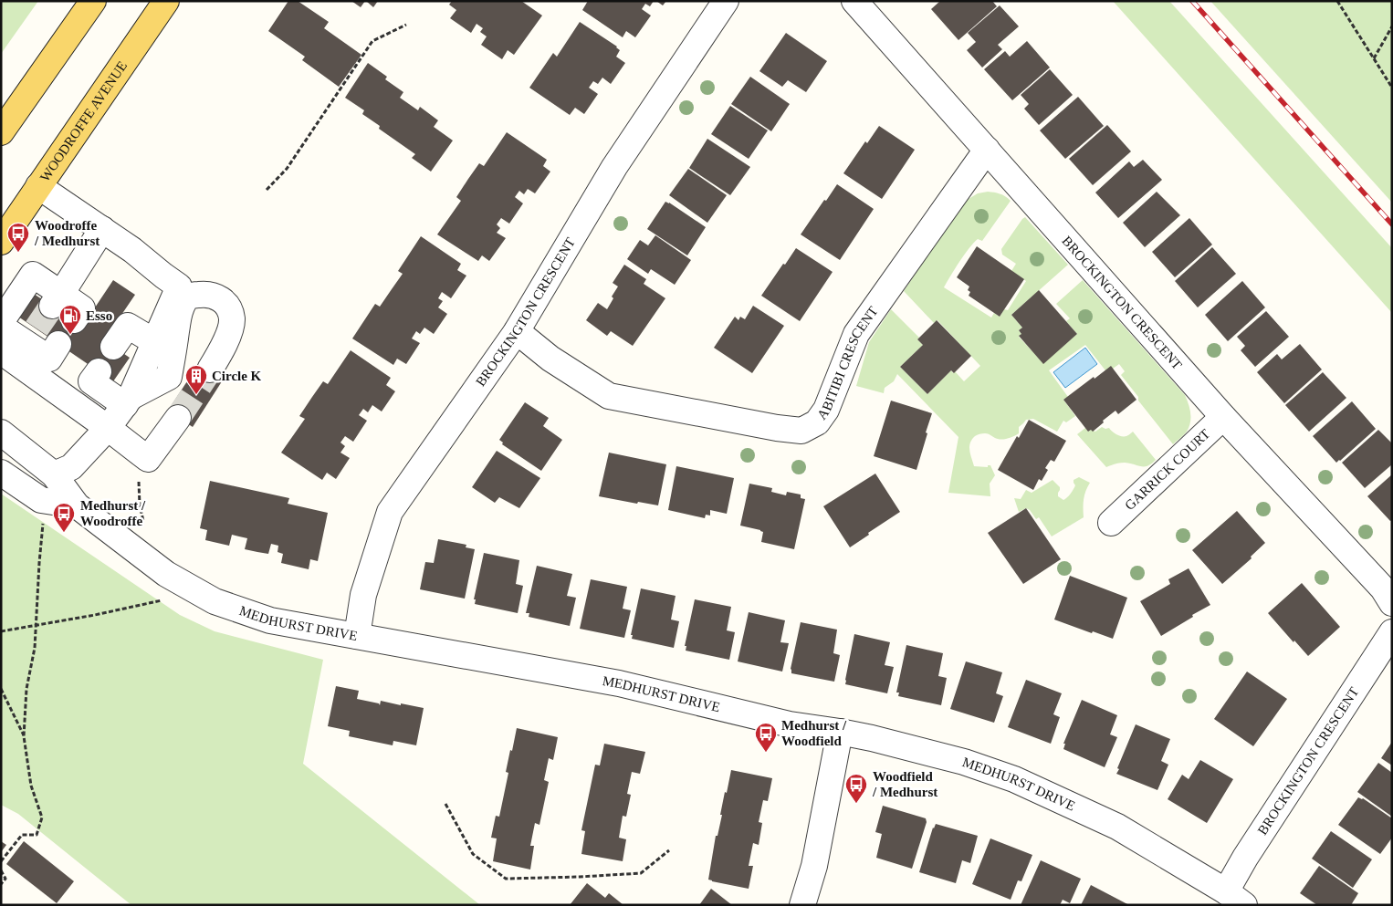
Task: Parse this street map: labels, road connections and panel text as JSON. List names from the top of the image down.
{
  "streets": {
    "main road": ["WOODROFFE AVENUE"],
    "street": [
      "BROCKINGTON CRESCENT",
      "ABITIBI CRESCENT",
      "GARRICK COURT",
      "MEDHURST DRIVE"
    ]
  },
  "crossings": [
    ["BROCKINGTON CRESCENT", "ABITIBI CRESCENT"],
    ["BROCKINGTON CRESCENT", "GARRICK COURT"],
    ["BROCKINGTON CRESCENT", "MEDHURST DRIVE"]
  ],
  "places": {
    "bus stop": [
      "Woodroffe / Medhurst",
      "Medhurst / Woodroffe",
      "Medhurst / Woodfield",
      "Woodfield / Medhurst"
    ],
    "fuel station": ["Esso"],
    "building": ["Circle K"]
  }
}
